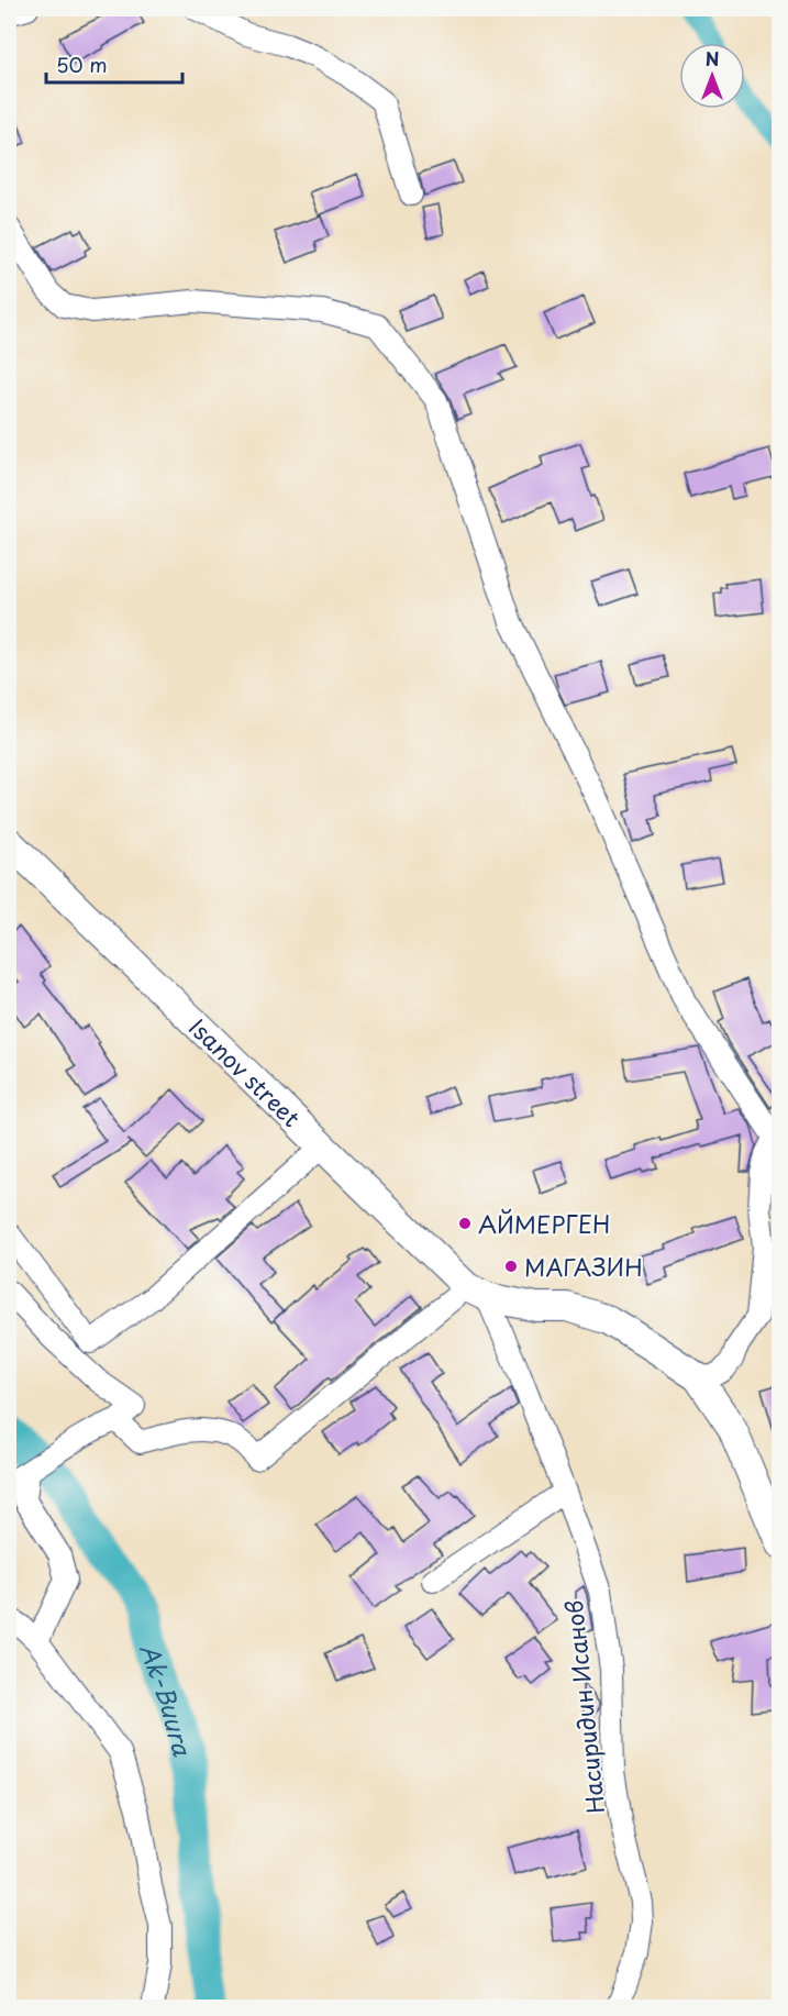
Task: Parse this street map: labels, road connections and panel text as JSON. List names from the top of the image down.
{
  "streets": {
    "main road": ["Isanov street"],
    "street": ["Насиридин Исанов"]
  },
  "crossings": [
    ["Isanov street", "Насиридин Исанов"]
  ],
  "water": ["Ak-Buura"],
  "places": ["АЙМЕРГЕН", "МАГАЗИН"],
  "scale_bar": "50 m",
  "north": "top"
}
